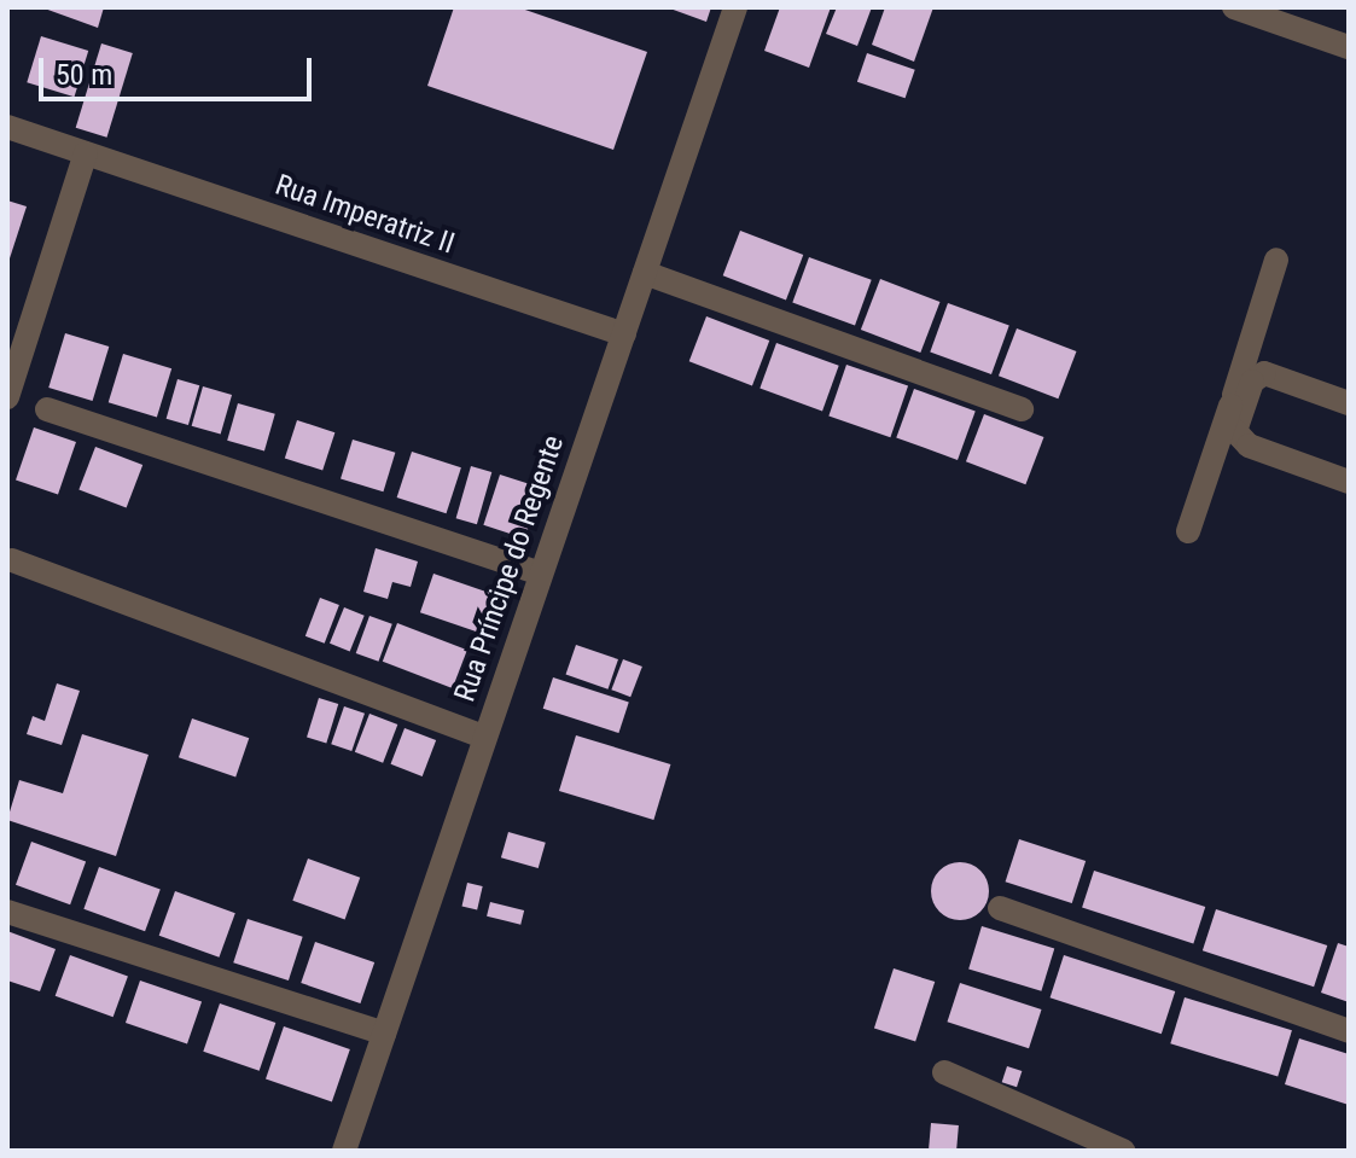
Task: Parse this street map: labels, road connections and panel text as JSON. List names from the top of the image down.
{
  "streets": {
    "street": ["Rua Imperatriz II", "Rua Príncipe do Regente"]
  },
  "crossings": [
    ["Rua Imperatriz II", "Rua Príncipe do Regente"]
  ],
  "scale_bar": "50 m"
}
